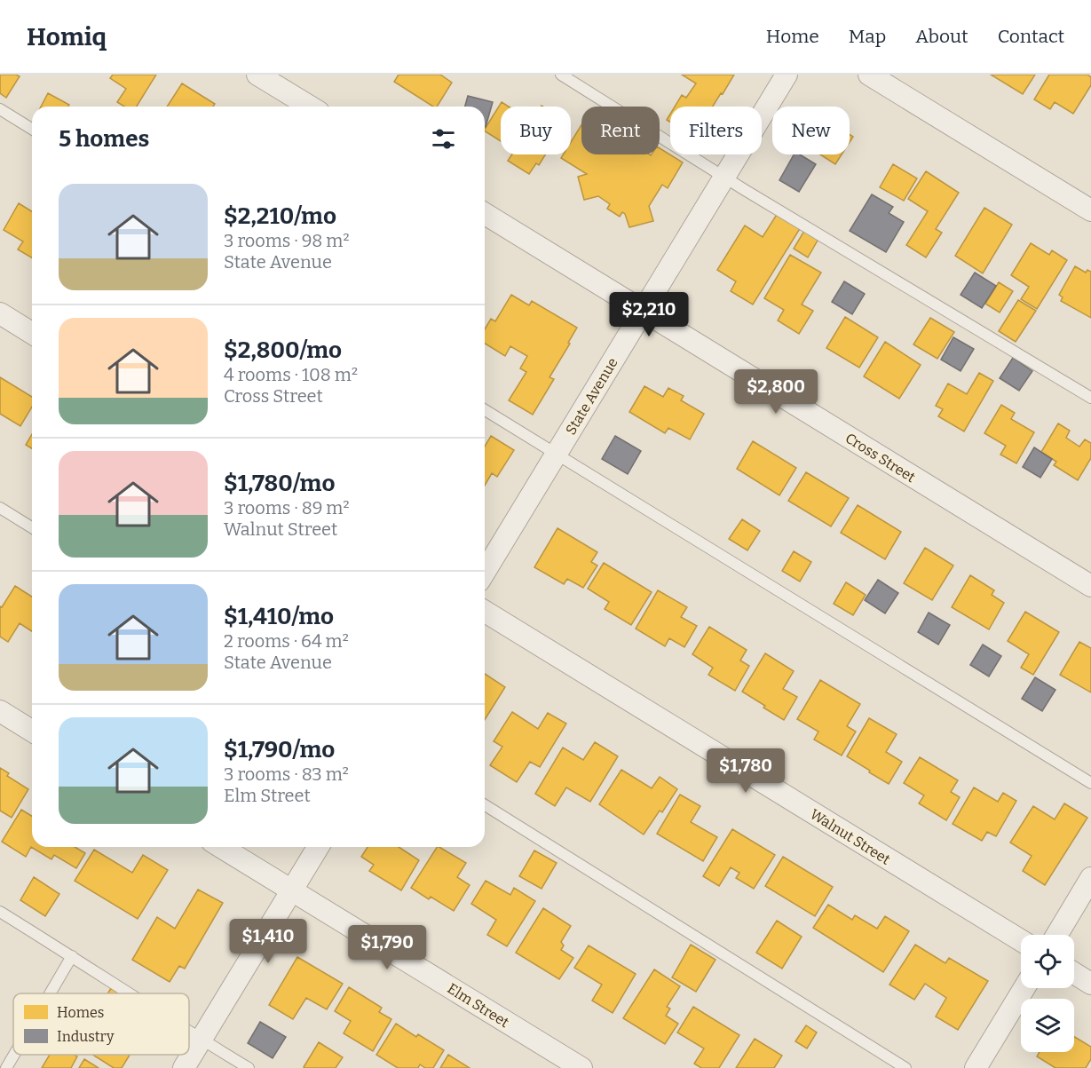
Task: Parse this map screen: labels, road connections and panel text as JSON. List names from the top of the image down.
{
  "streets": {
    "street": [
      "State Avenue",
      "Cross Street",
      "Walnut Street",
      "Elm Street"
    ]
  },
  "crossings": [
    ["State Avenue", "Cross Street"]
  ],
  "legend": ["Homes", "Industry"],
  "page": {
    "header": "Homiq",
    "nav": [
      "Home",
      "Map",
      "About",
      "Contact"
    ],
    "chip": [
      "Buy",
      "Rent",
      "Filters",
      "New"
    ],
    "heading": "5 homes",
    "list": [
      {
        "name": "$2,210/mo",
        "note": "3 rooms · 98 m² · State Avenue"
      },
      {
        "name": "$2,800/mo",
        "note": "4 rooms · 108 m² · Cross Street"
      },
      {
        "name": "$1,780/mo",
        "note": "3 rooms · 89 m² · Walnut Street"
      },
      {
        "name": "$1,410/mo",
        "note": "2 rooms · 64 m² · State Avenue"
      },
      {
        "name": "$1,790/mo",
        "note": "3 rooms · 83 m² · Elm Street"
      }
    ],
    "price": [
      "$2,210",
      "$2,800",
      "$1,780",
      "$1,410",
      "$1,790"
    ]
  }
}
